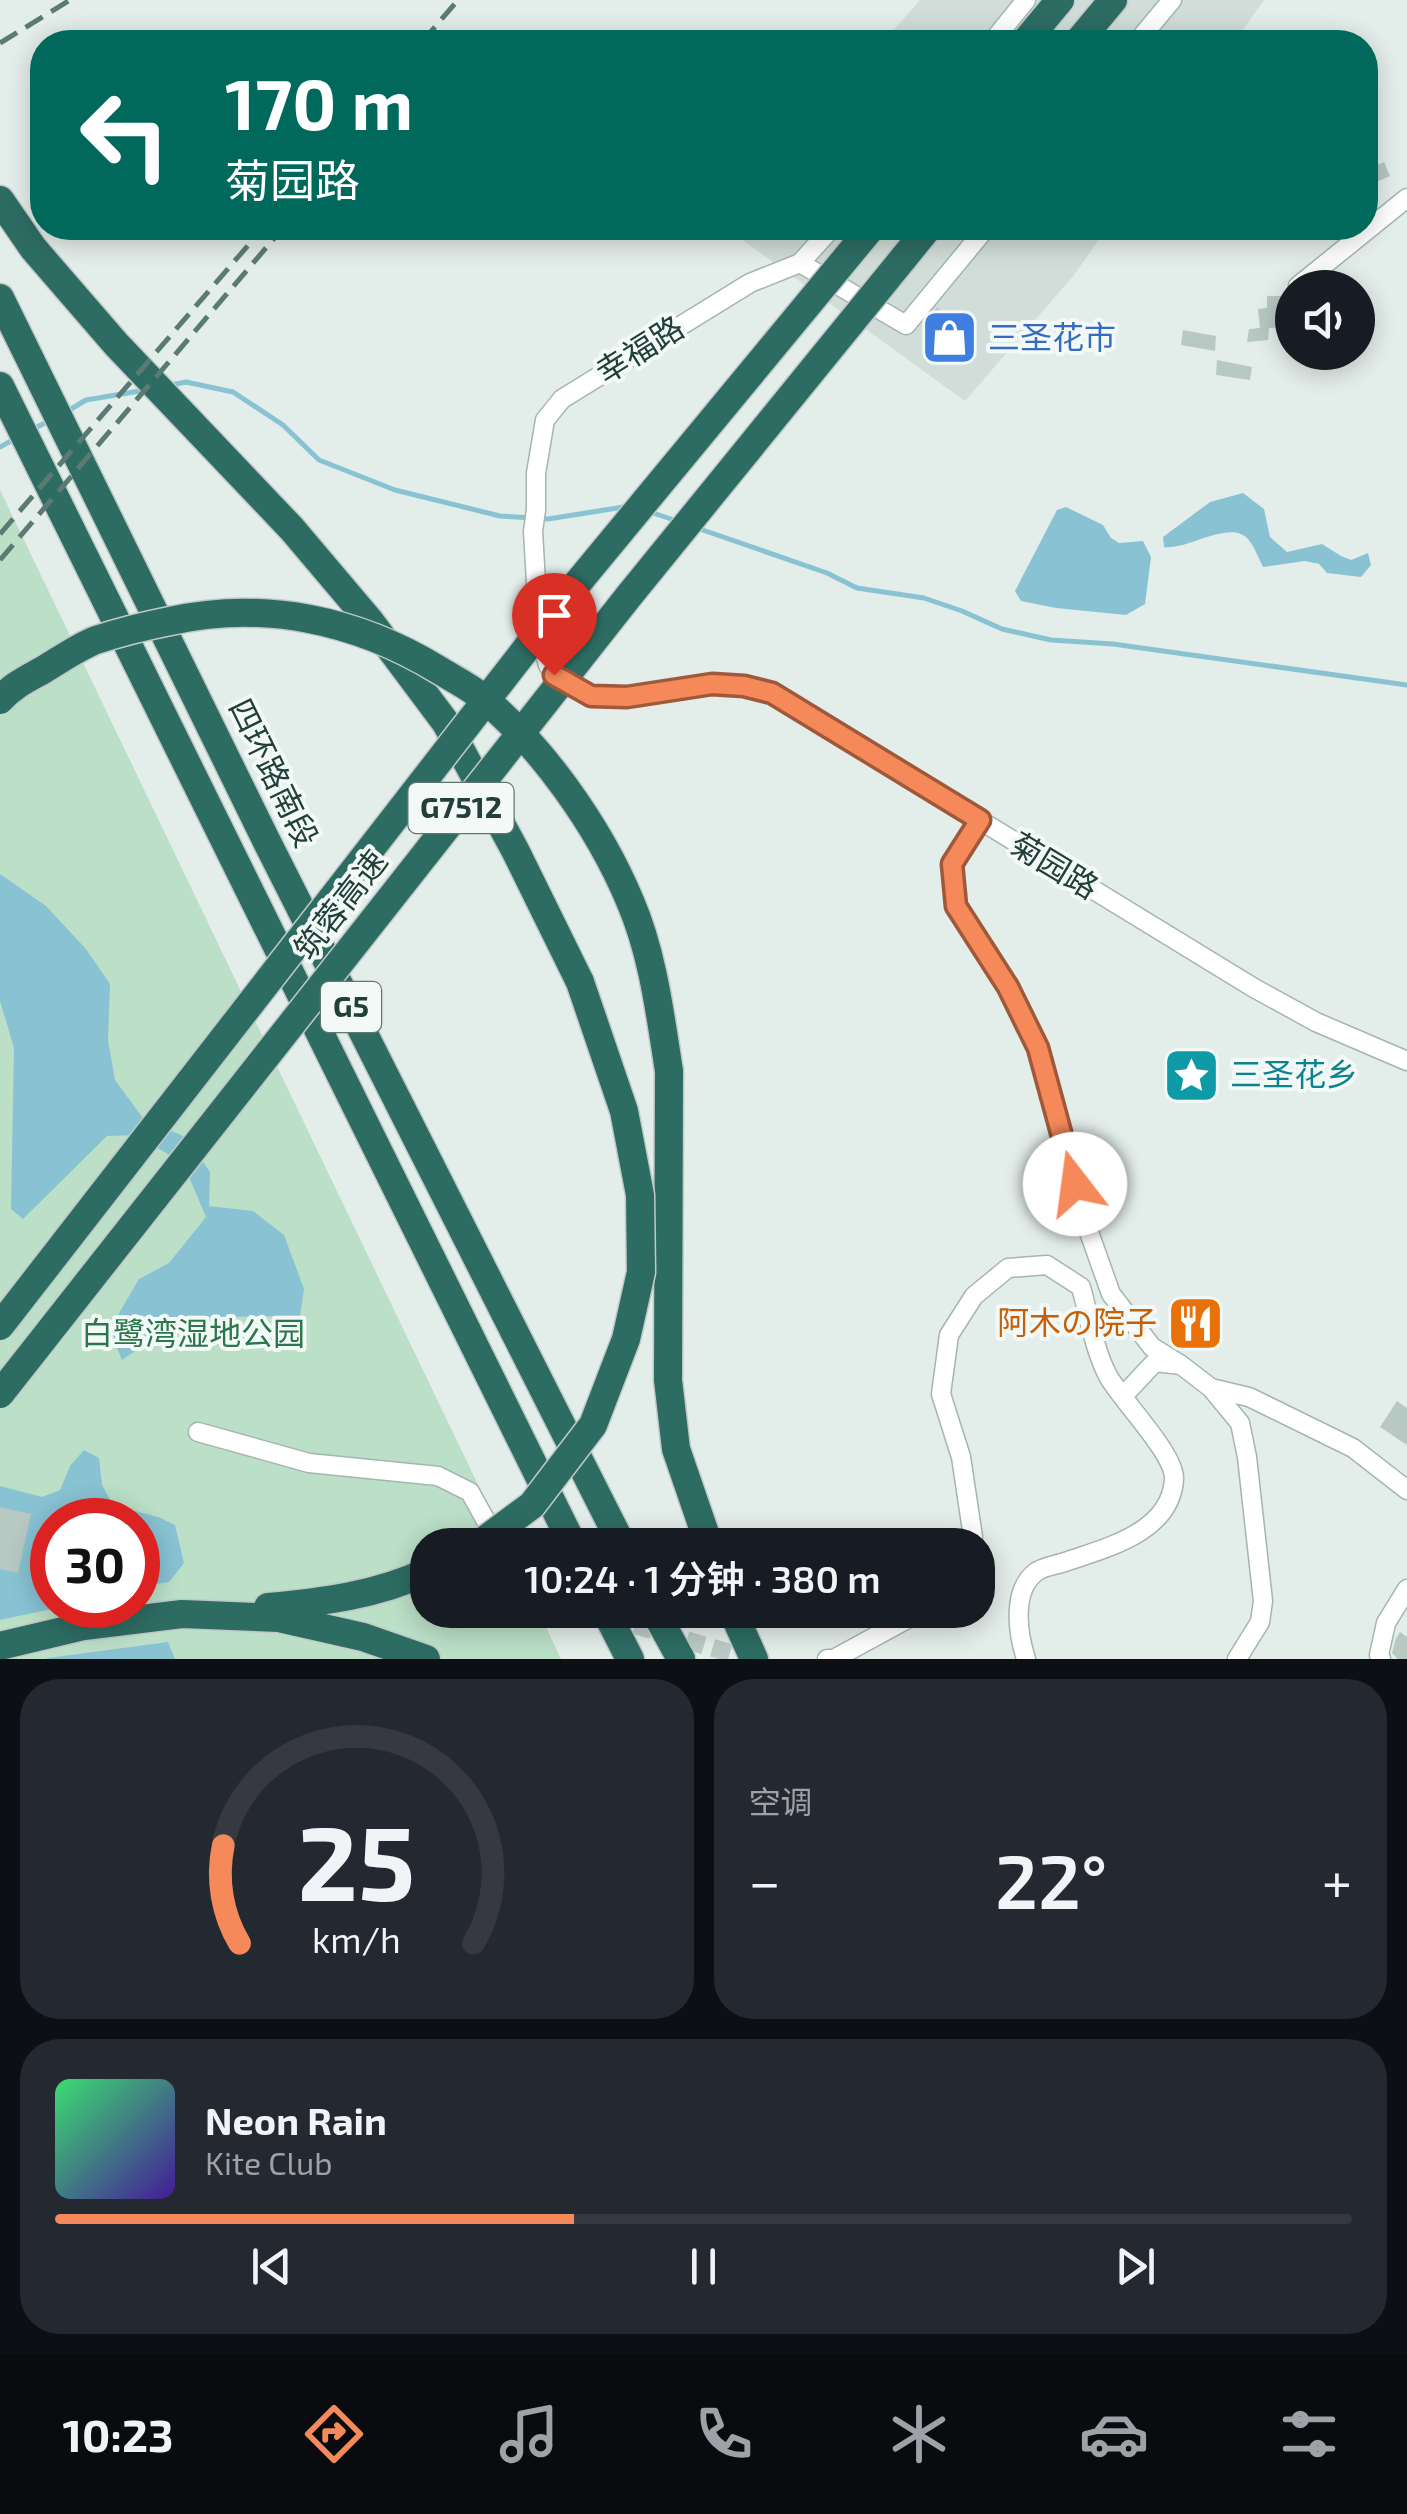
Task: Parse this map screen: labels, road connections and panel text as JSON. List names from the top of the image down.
{
  "streets": {
    "highway": [
      "四环路南段",
      "G7512",
      "筑蓉高速",
      "G5"
    ],
    "street": ["幸福路", "菊园路"]
  },
  "crossings": [
    ["幸福路", "菊园路"]
  ],
  "parks": ["白鹭湾湿地公园"],
  "places": {
    "shop": ["三圣花市"],
    "place": ["三圣花乡"],
    "restaurant": ["阿木の院子"]
  },
  "page": {
    "turn": ["170 m", "菊园路"],
    "limit": "30",
    "trip": "10:24 · 1 分钟 · 380 m",
    "tile": "空调",
    "heat": ["−", "22°", "+"],
    "song": ["Neon Rain", "Kite Club"],
    "tabs": "10:23",
    "gauge": ["25", "km/h"]
  }
}
